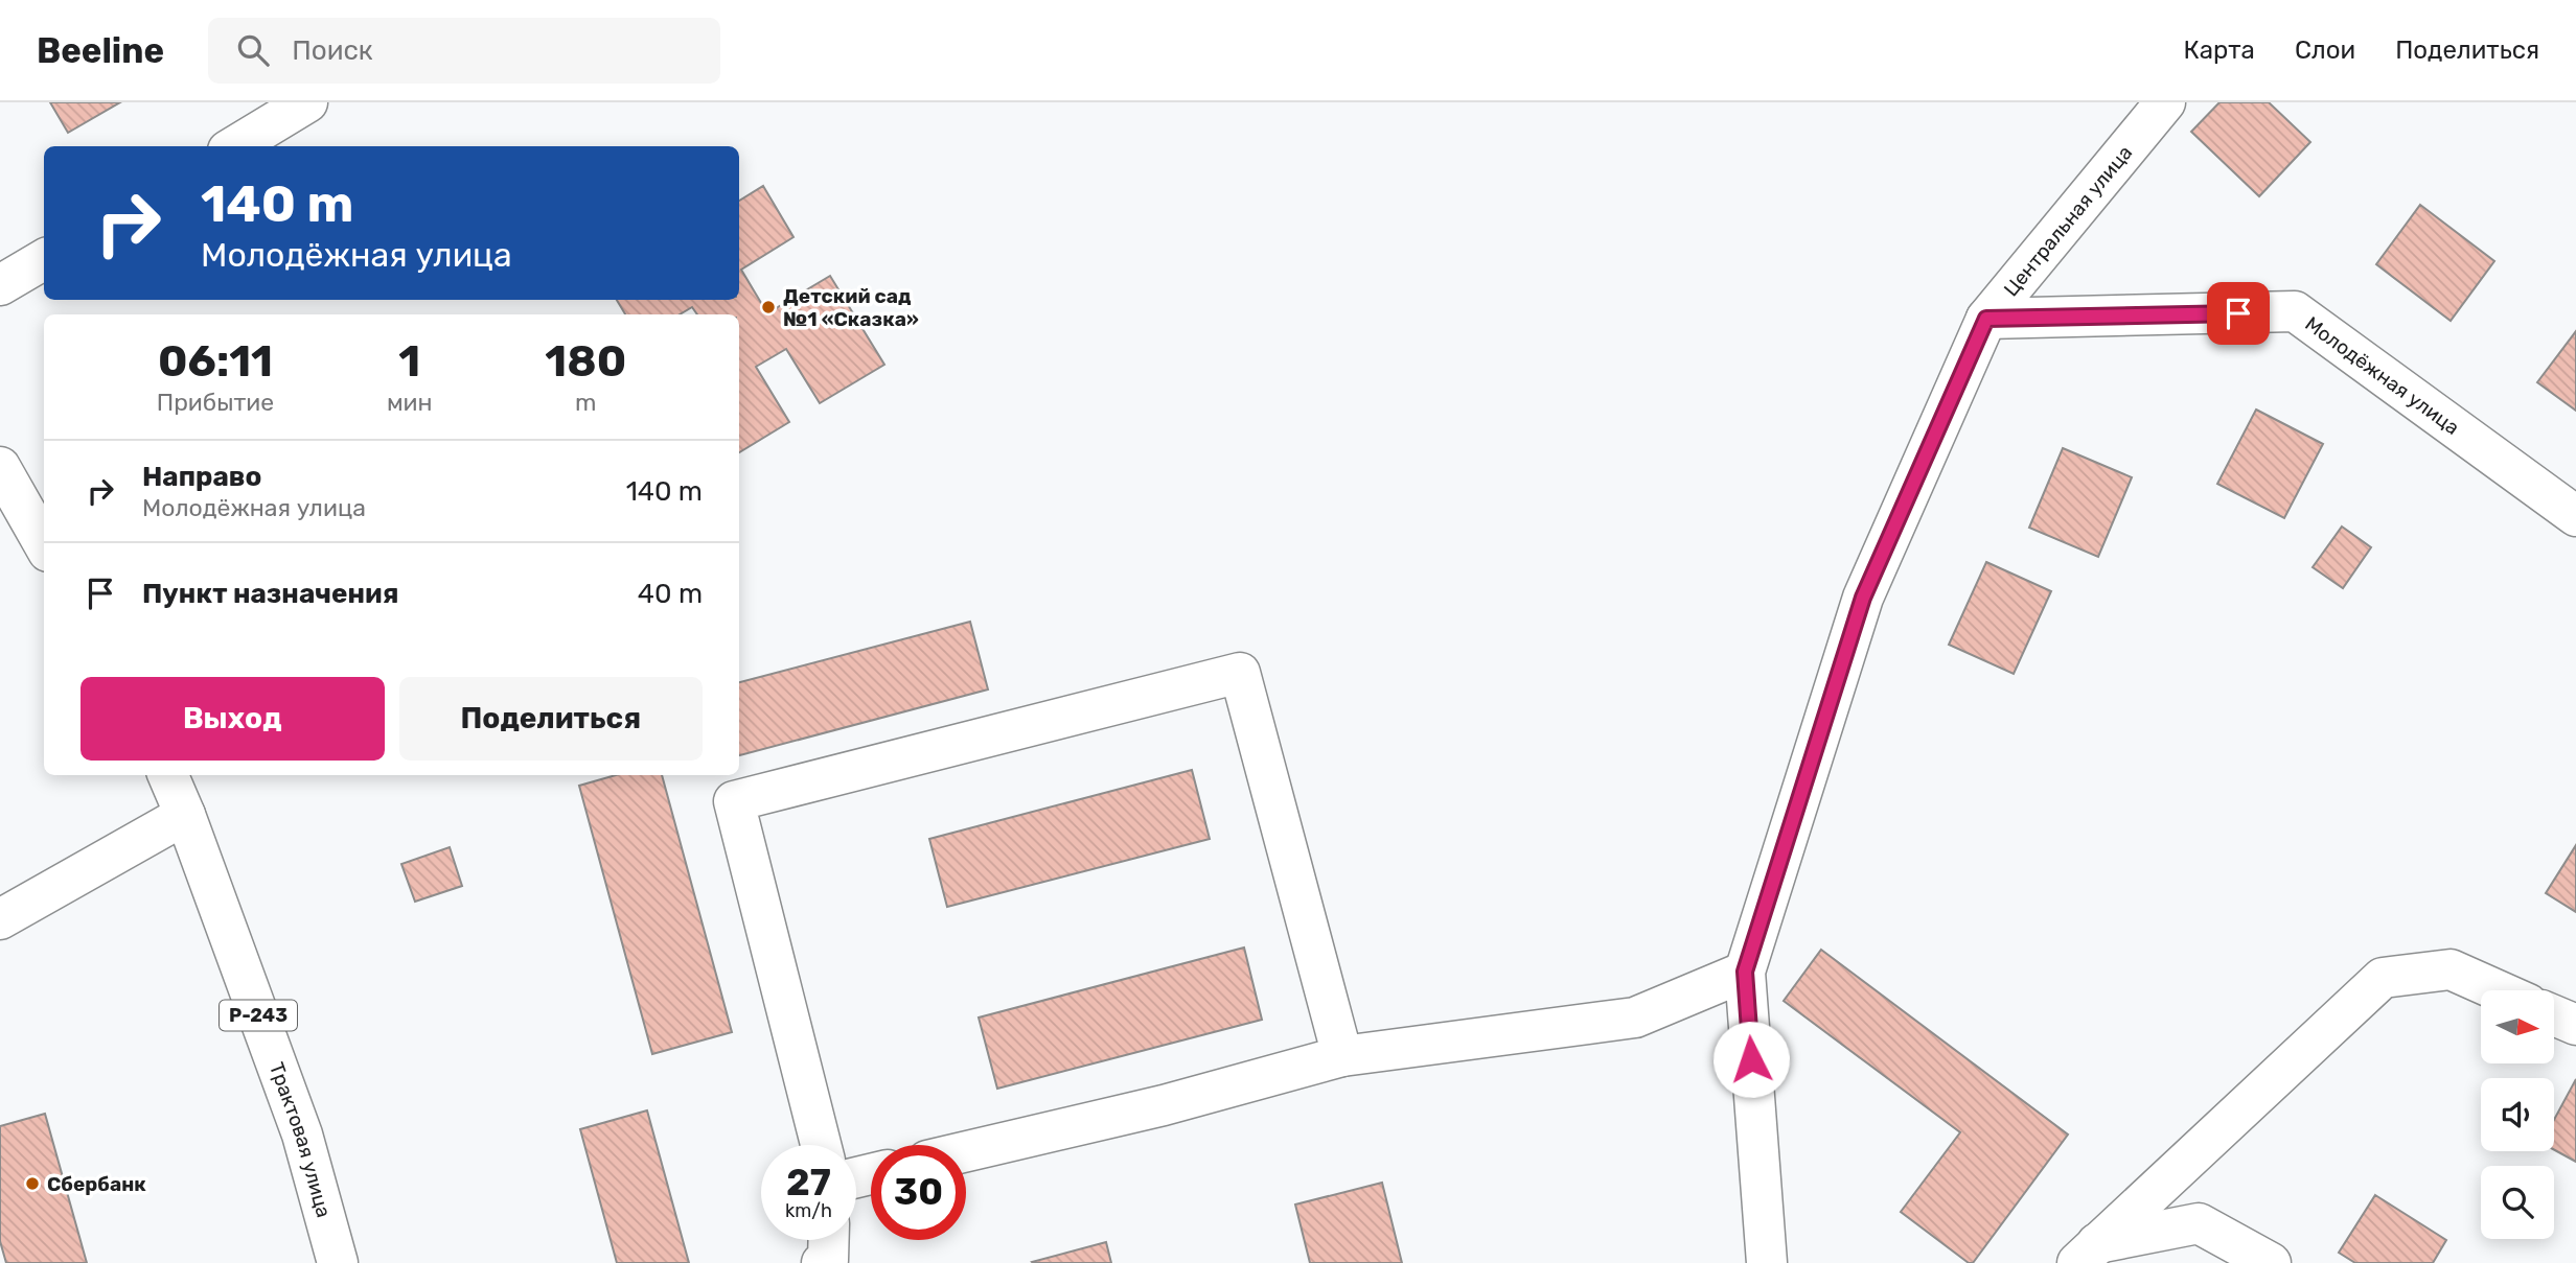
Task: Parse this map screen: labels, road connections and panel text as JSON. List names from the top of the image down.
{
  "streets": {
    "main road": [
      "Центральная улица",
      "Молодёжная улица",
      "Р-243",
      "Трактовая улица"
    ]
  },
  "crossings": [
    ["Центральная улица", "Молодёжная улица"]
  ],
  "places": ["Детский сад №1 «Сказка»", "Сбербанк"],
  "north": "right",
  "page": {
    "header": "Beeline",
    "search": "Поиск",
    "nav": ["Карта", "Слои", "Поделиться"],
    "turn": ["140 m", "Молодёжная улица"],
    "eta": [
      "06:11",
      "Прибытие",
      "1",
      "мин",
      "180",
      "m"
    ],
    "list": [
      {
        "name": "Направо",
        "note": "Молодёжная улица",
        "value": "140 m"
      },
      {
        "name": "Пункт назначения",
        "value": "40 m"
      }
    ],
    "buttons": ["Выход", "Поделиться"],
    "speed": "27 km/h",
    "limit": "30"
  }
}
